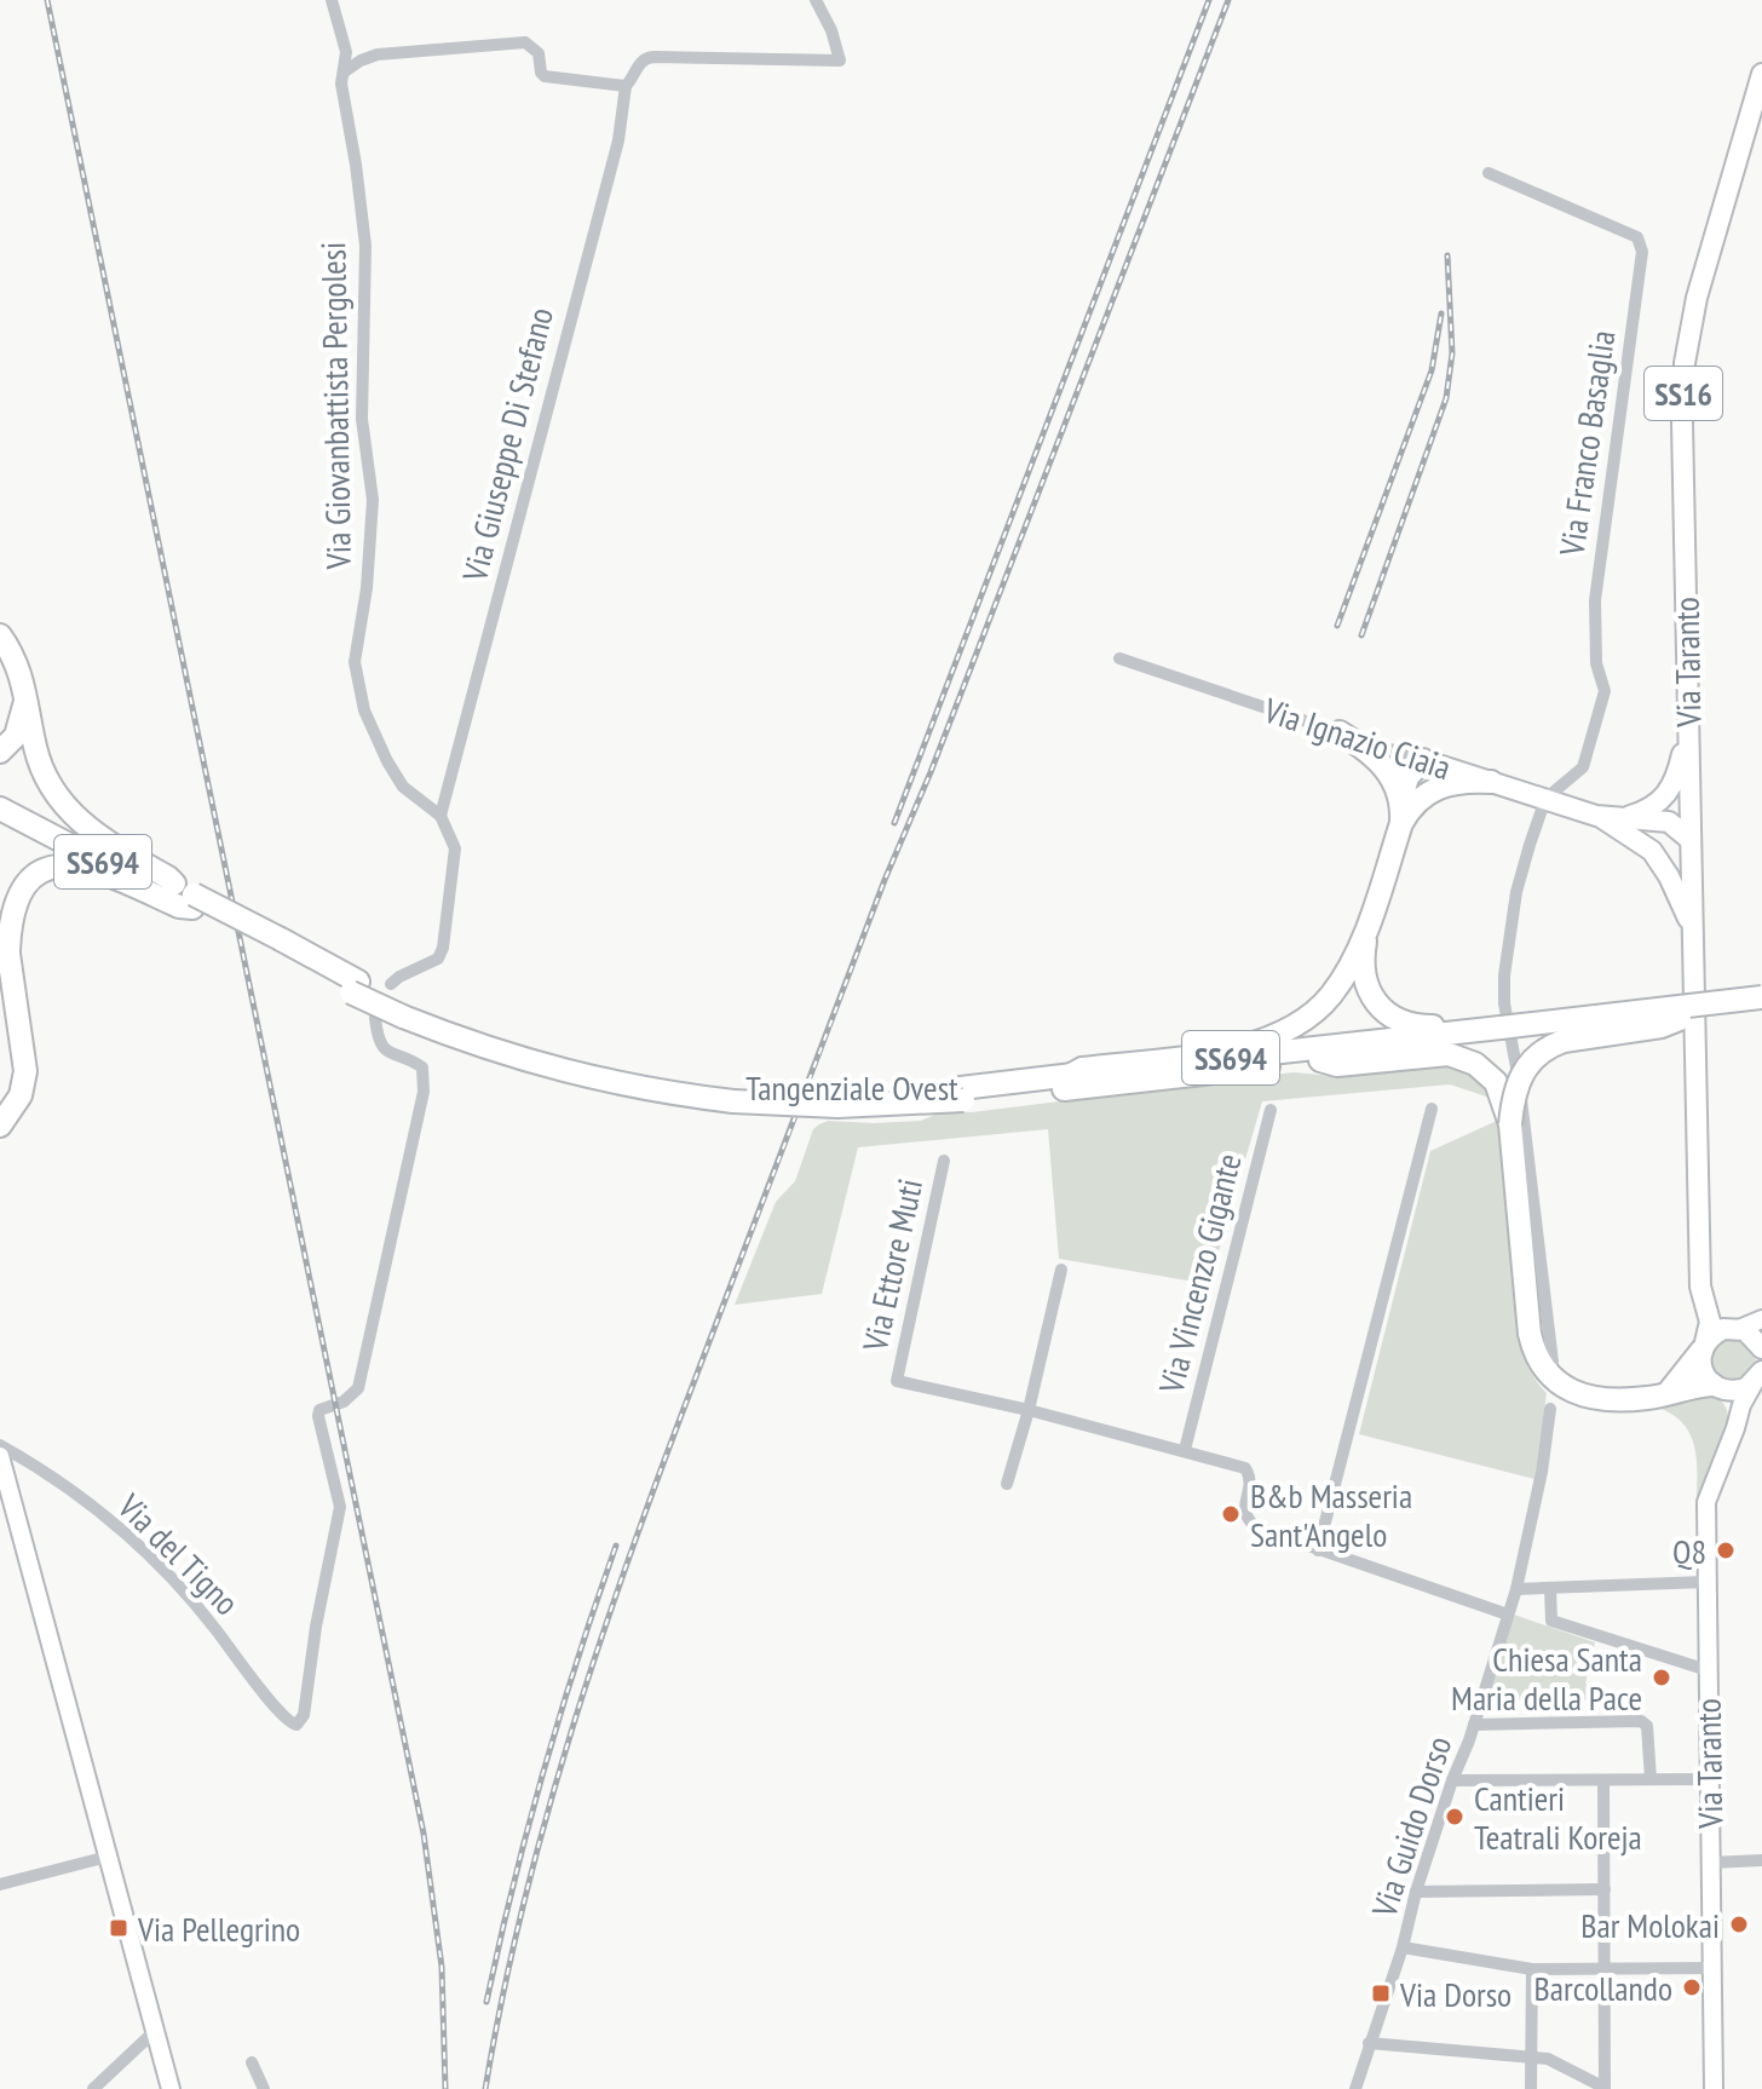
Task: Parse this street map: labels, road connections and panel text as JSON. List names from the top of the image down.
{
  "streets": {
    "highway": ["SS694", "Tangenziale Ovest"],
    "main road": ["SS16", "Via Taranto", "Via Ignazio Ciaia"],
    "street": [
      "Via Giovanbattista Pergolesi",
      "Via Franco Basaglia",
      "Via Giuseppe Di Stefano",
      "Via Ettore Muti",
      "Via Vincenzo Gigante",
      "Via del Tigno",
      "Via Guido Dorso"
    ]
  },
  "crossings": [
    ["Via Giovanbattista Pergolesi", "Via Giuseppe Di Stefano"],
    ["Via Franco Basaglia", "Via Ignazio Ciaia"],
    ["Via Taranto", "Via Ignazio Ciaia"]
  ],
  "places": {
    "other": [
      "B&b Masseria Sant'Angelo",
      "Q8",
      "Chiesa Santa Maria della Pace",
      "Cantieri Teatrali Koreja",
      "Bar Molokai",
      "Barcollando"
    ],
    "transit": ["Via Pellegrino", "Via Dorso"]
  }
}
